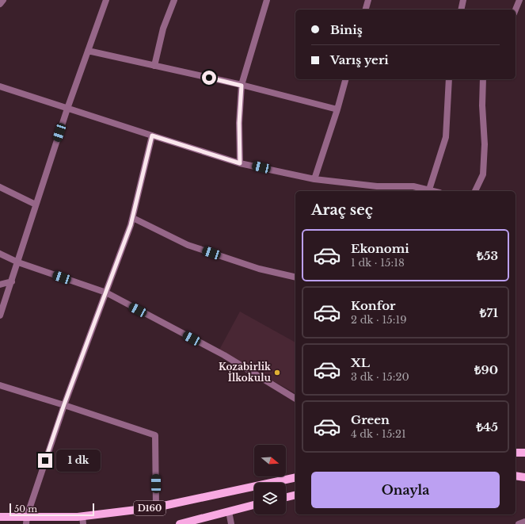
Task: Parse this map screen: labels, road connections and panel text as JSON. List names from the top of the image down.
{
  "streets": {
    "main road": ["D160"]
  },
  "places": ["Kozabirlik İlkokulu"],
  "scale_bar": "50 m",
  "north": "right",
  "page": {
    "banner": ["Biniş", "Varış yeri"],
    "heading": "Araç seç",
    "list": [
      {
        "name": "Ekonomi",
        "note": "1 dk · 15:18",
        "value": "₺53"
      },
      {
        "name": "Konfor",
        "note": "2 dk · 15:19",
        "value": "₺71"
      },
      {
        "name": "XL",
        "note": "3 dk · 15:20",
        "value": "₺90"
      },
      {
        "name": "Green",
        "note": "4 dk · 15:21",
        "value": "₺45"
      }
    ],
    "bubble": "1 dk",
    "buttons": "Onayla",
    "scale": "50 m"
  }
}
